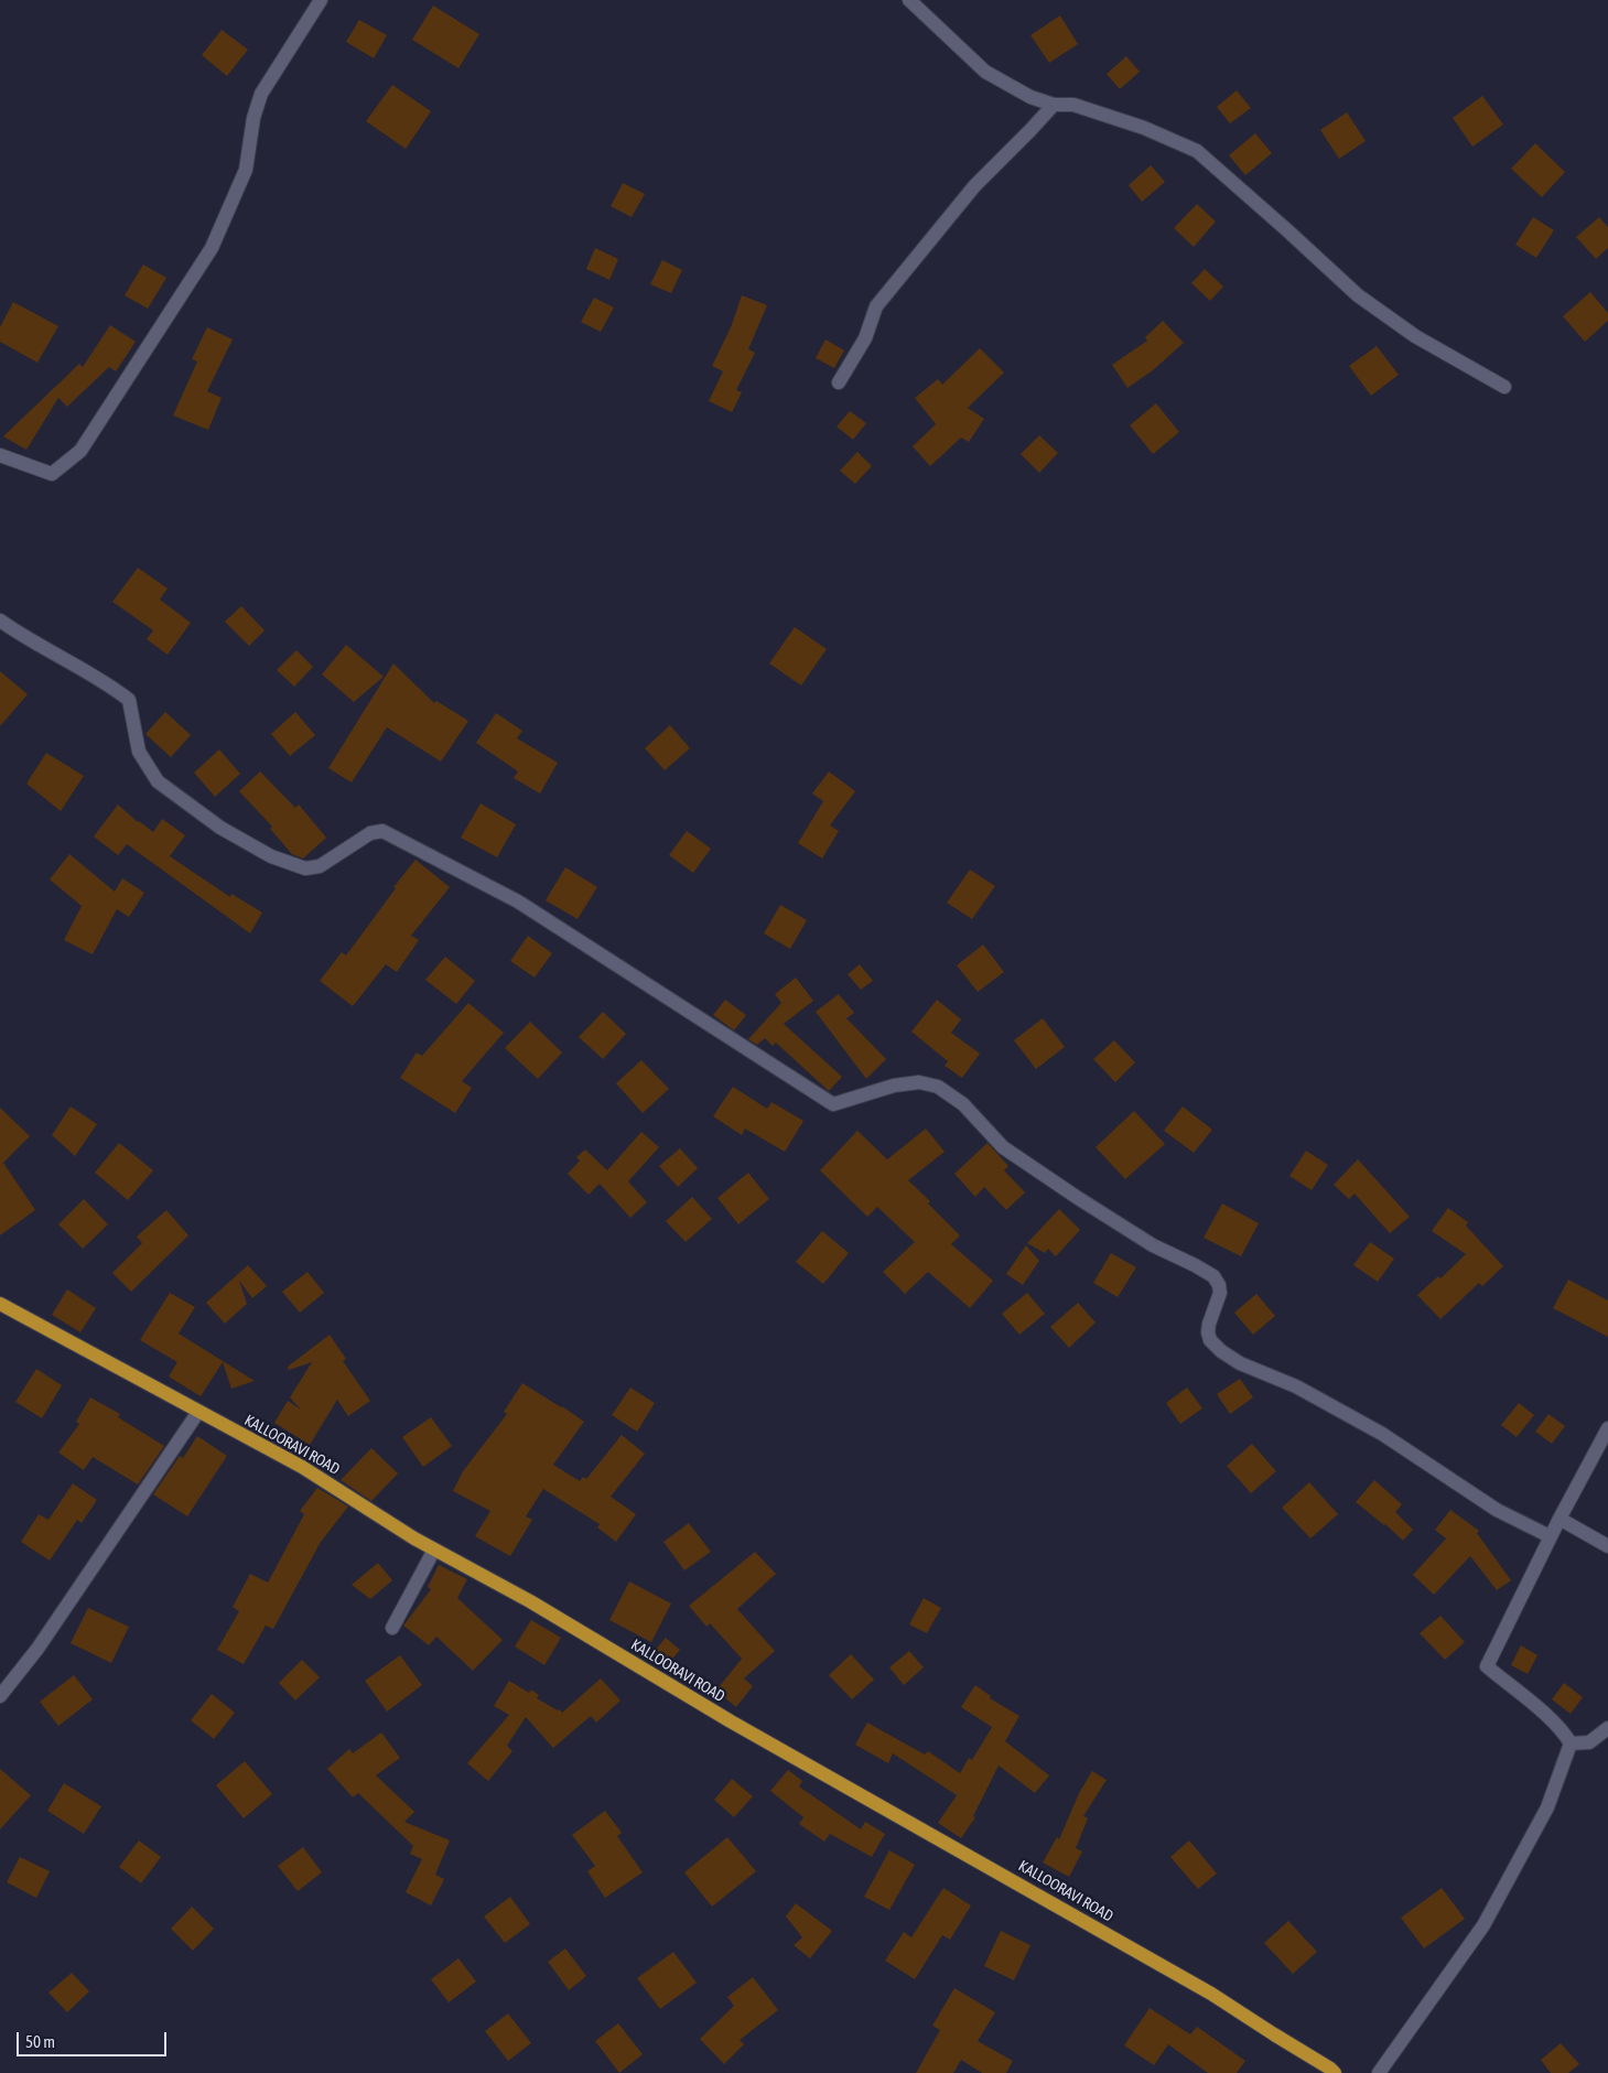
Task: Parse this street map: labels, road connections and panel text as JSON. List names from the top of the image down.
{
  "streets": {
    "main road": ["KALLOORAVI ROAD"]
  },
  "scale_bar": "50 m"
}
